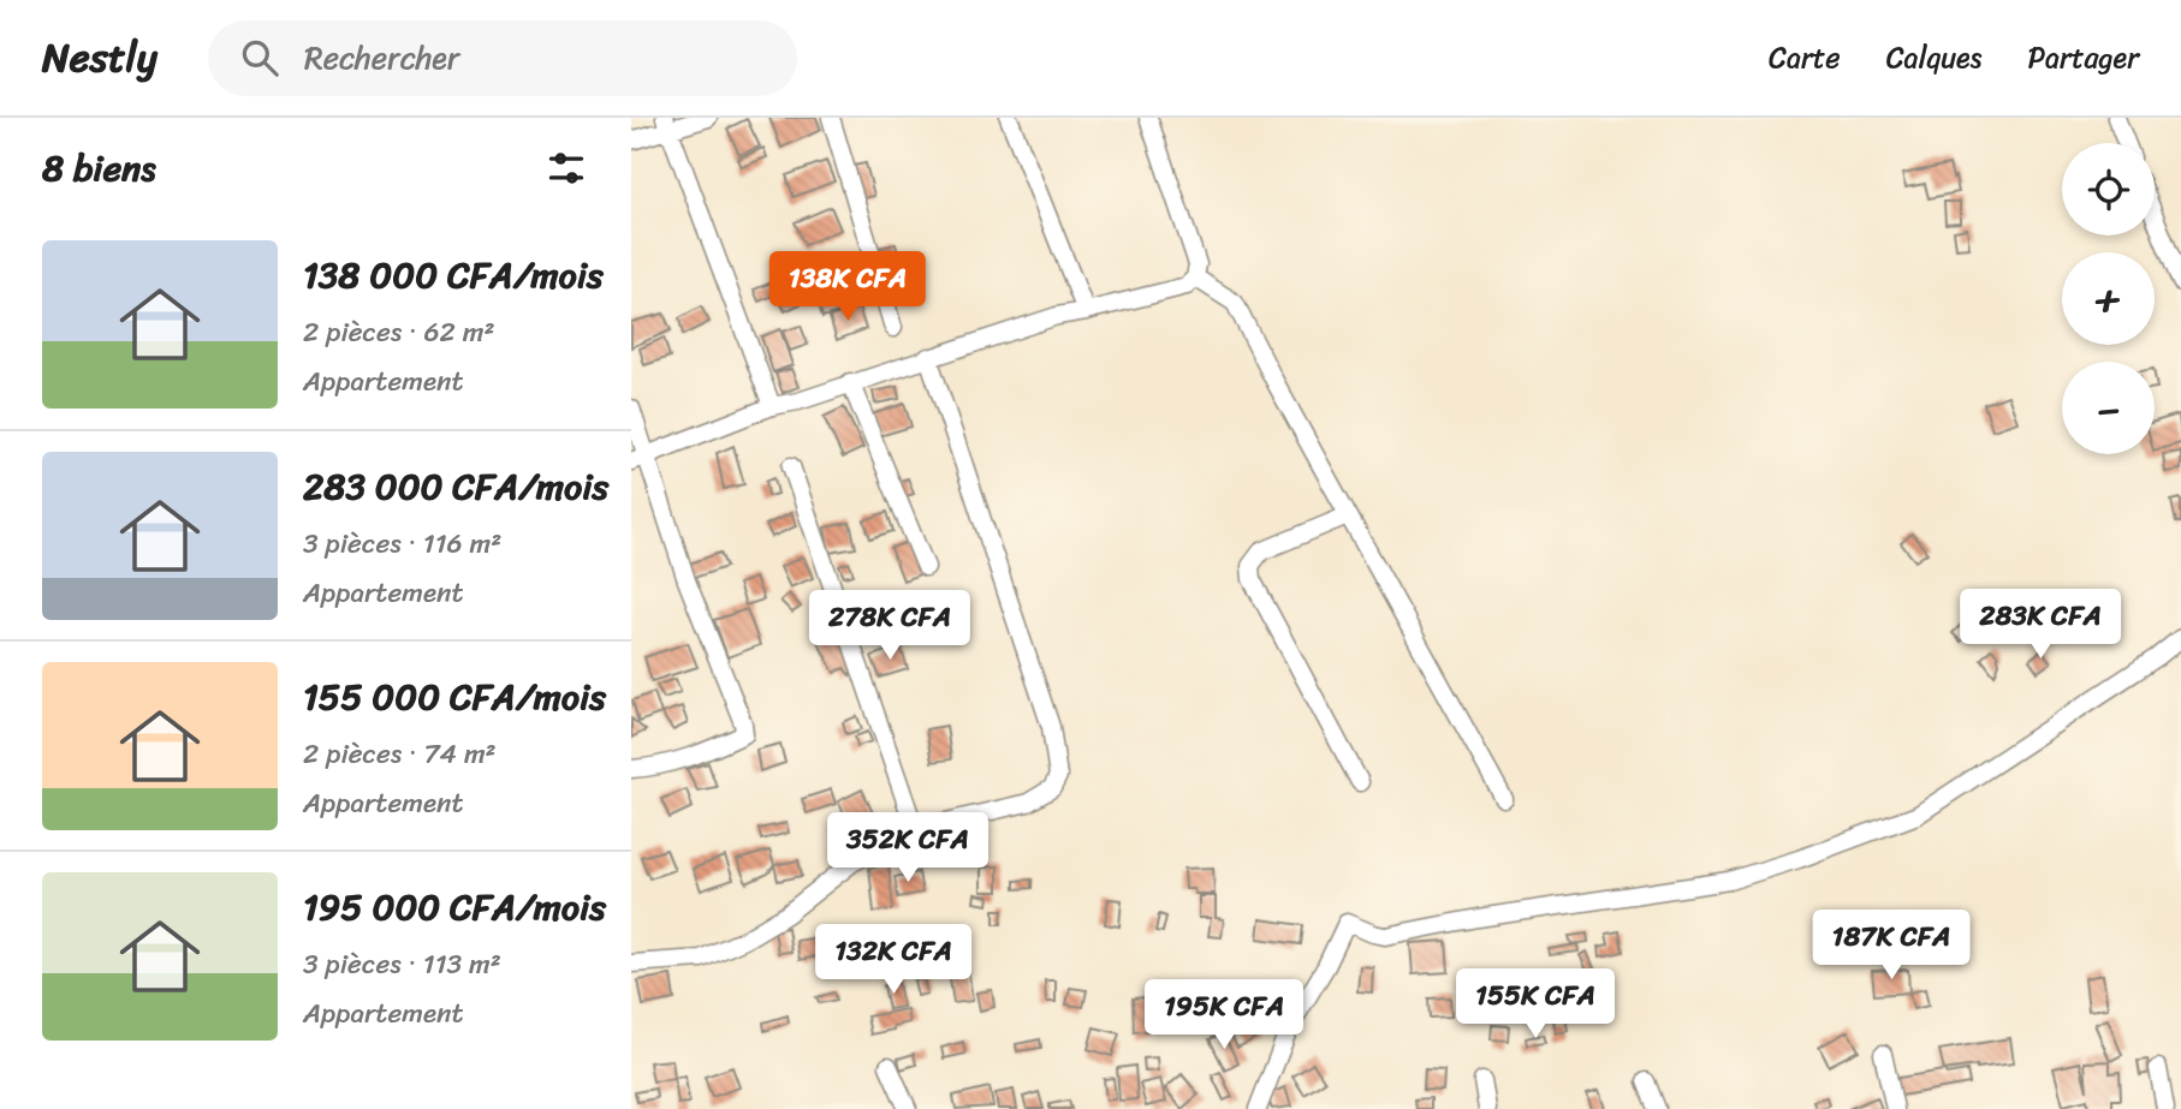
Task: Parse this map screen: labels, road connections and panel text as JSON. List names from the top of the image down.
{
  "page": {
    "header": "Nestly",
    "search": "Rechercher",
    "nav": ["Carte", "Calques", "Partager"],
    "heading": "8 biens",
    "map_buttons": ["+", "−"],
    "list": [
      {
        "name": "138 000 CFA/mois",
        "note": "2 pièces · 62 m² · Appartement"
      },
      {
        "name": "283 000 CFA/mois",
        "note": "3 pièces · 116 m² · Appartement"
      },
      {
        "name": "155 000 CFA/mois",
        "note": "2 pièces · 74 m² · Appartement"
      },
      {
        "name": "195 000 CFA/mois",
        "note": "3 pièces · 113 m² · Appartement"
      }
    ],
    "price": [
      "138K CFA",
      "283K CFA",
      "278K CFA",
      "352K CFA",
      "187K CFA",
      "132K CFA",
      "155K CFA",
      "195K CFA"
    ]
  }
}
